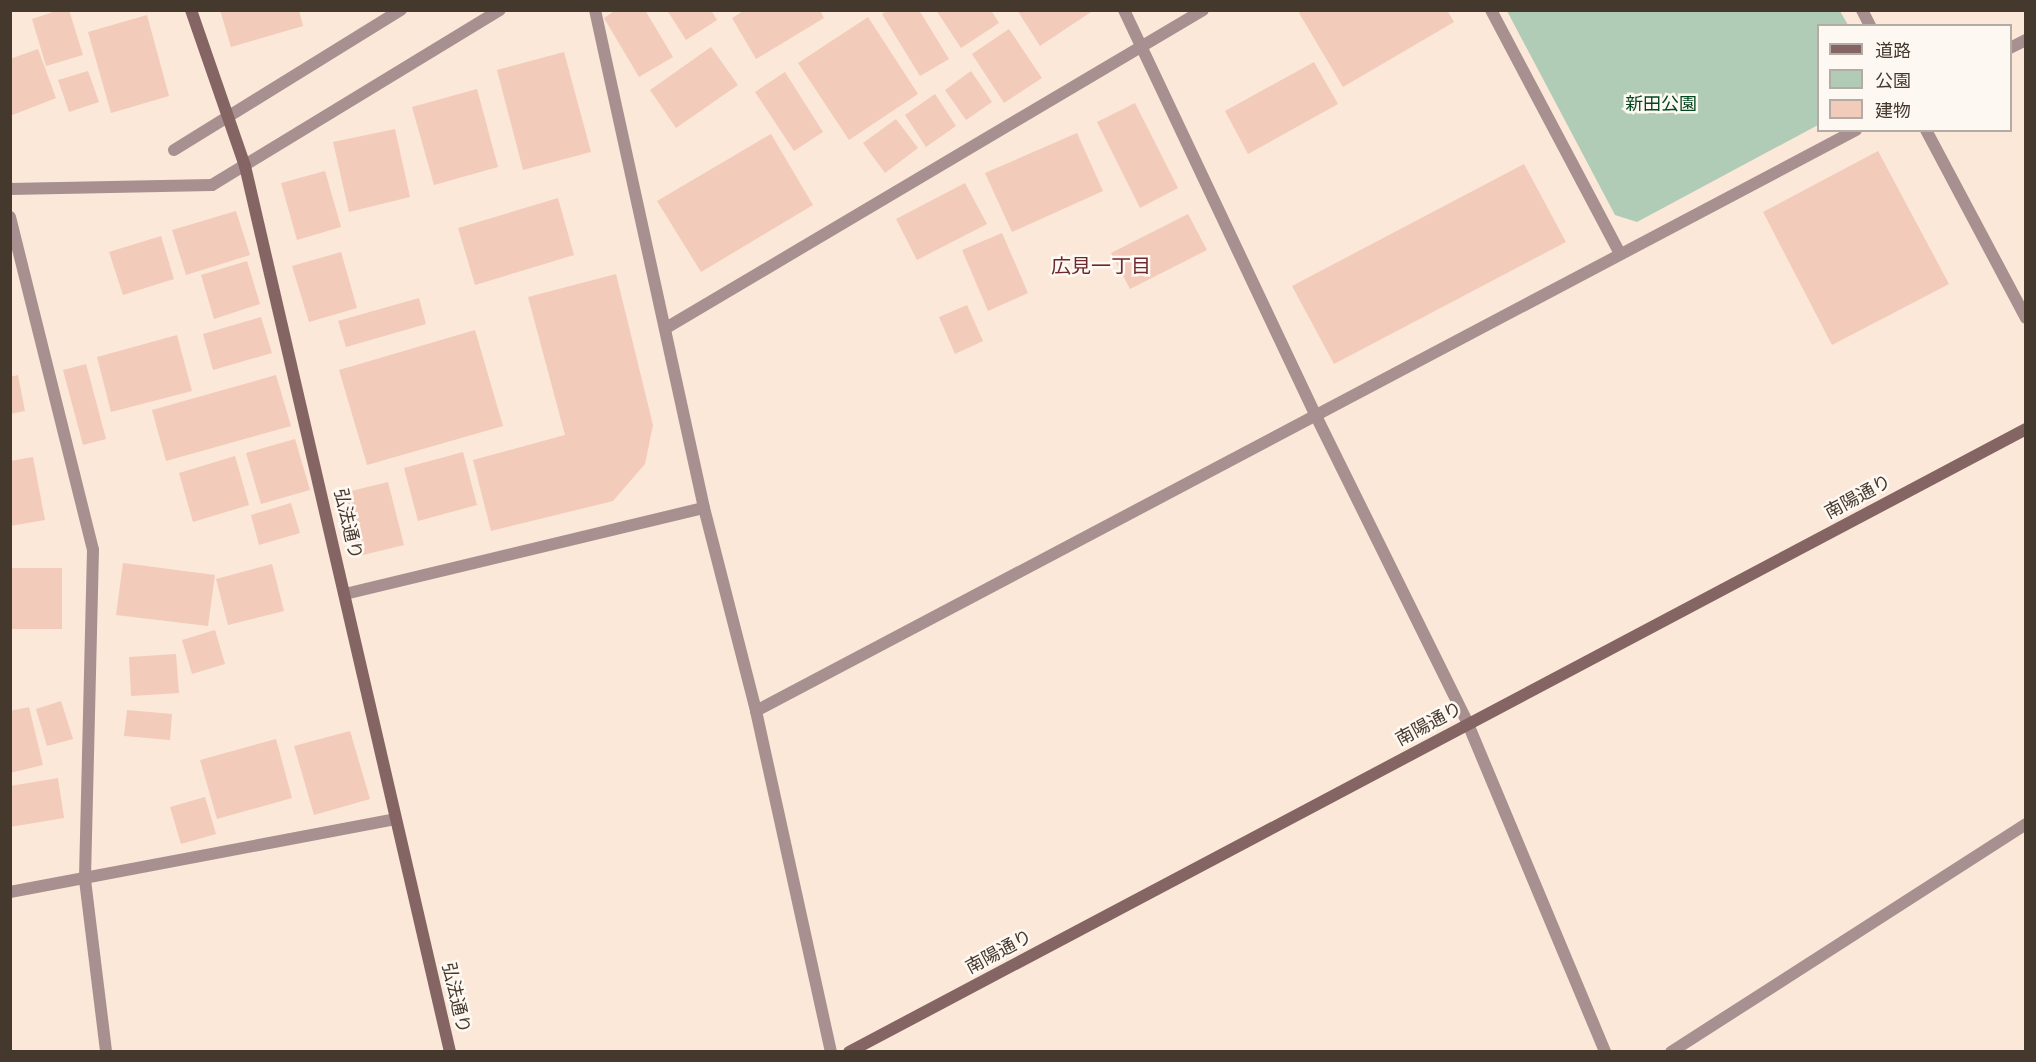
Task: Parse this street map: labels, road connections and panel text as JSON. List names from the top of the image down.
{
  "streets": {
    "street": ["南陽通り", "弘法通り"]
  },
  "districts": ["広見一丁目"],
  "parks": ["新田公園"],
  "legend": ["道路", "公園", "建物"]
}
